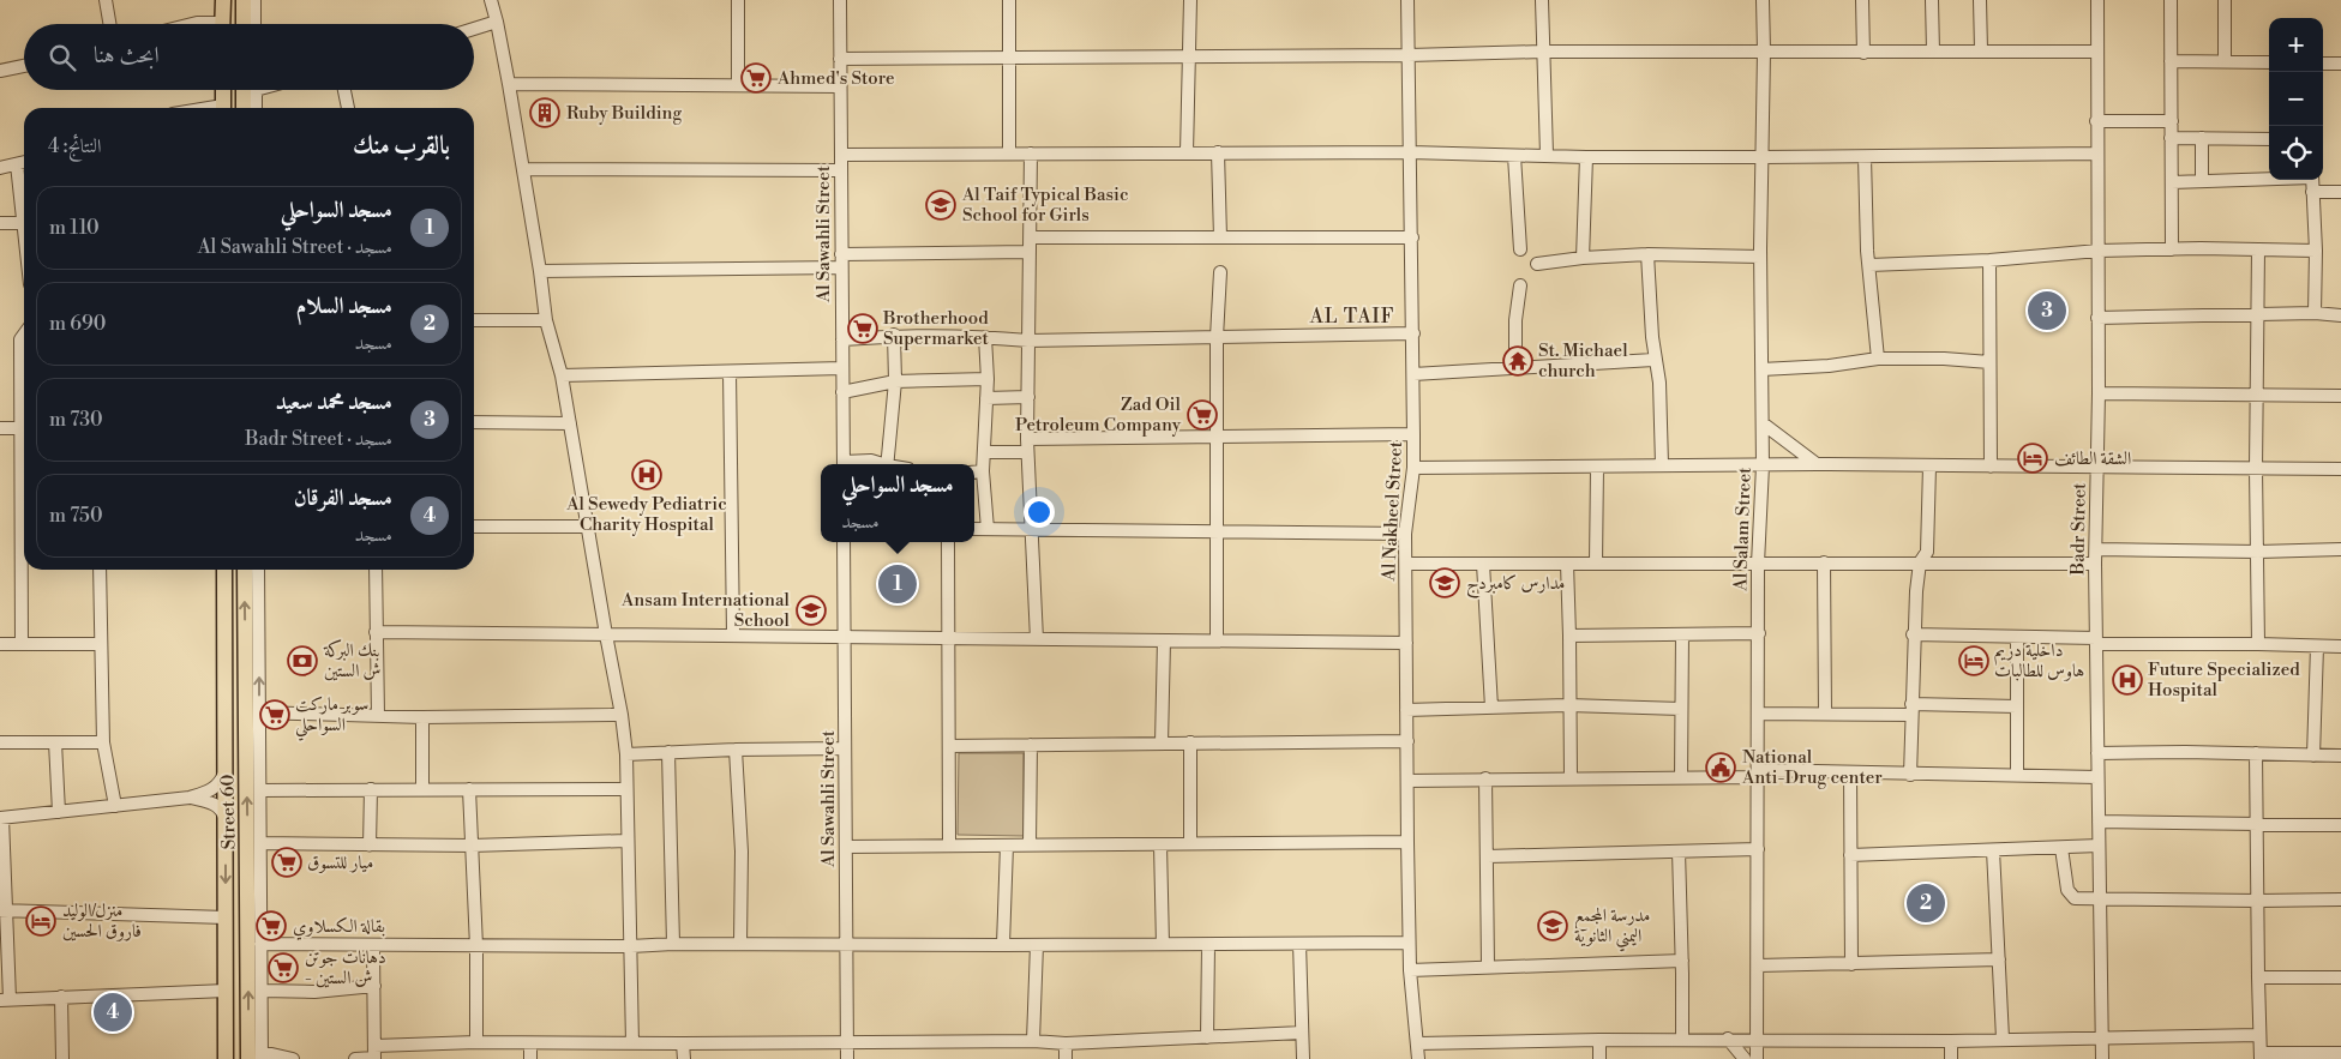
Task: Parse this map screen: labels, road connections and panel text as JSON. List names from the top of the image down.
{
  "streets": {
    "main road": ["Street 60"],
    "street": [
      "Al Sawahli Street",
      "Al Nakheel Street",
      "Al Salam Street",
      "Badr Street"
    ]
  },
  "districts": ["AL TAIF"],
  "places": {
    "supermarket": [
      "Ahmed's Store",
      "Brotherhood Supermarket",
      "Zad Oil Petroleum Company",
      "سوبر ماركت السواحلي",
      "ميار للتسوق",
      "بقالة الكسلاوي",
      "دهانات جوتن - ش الستين"
    ],
    "building": ["Ruby Building"],
    "school or university": [
      "Al Taif Typical Basic School for Girls",
      "مدارس كامبردج",
      "Ansam International School",
      "مدرسة المجمع اليمني الثانوية"
    ],
    "temple": ["St. Michael church"],
    "hotel": ["الشقة الطائف", "داخلية دريم هاوس للطالبات", "منزل/الوليد فاروق الحسين"],
    "hospital": ["Al Sewedy Pediatric Charity Hospital", "Future Specialized Hospital"],
    "bank": ["بنك البركة ش الستين"],
    "public building": ["National Anti-Drug center"]
  },
  "page": {
    "map_buttons": ["+", "−"],
    "search": "ابحث هنا",
    "heading": ["بالقرب منك", "النتائج: 4"],
    "list": [
      {
        "mark": "1",
        "name": "مسجد السواحلي",
        "note": "مسجد · Al Sawahli Street",
        "value": "110 m"
      },
      {
        "mark": "2",
        "name": "مسجد السلام",
        "note": "مسجد",
        "value": "690 m"
      },
      {
        "mark": "3",
        "name": "مسجد محمد سعيد",
        "note": "مسجد · Badr Street",
        "value": "730 m"
      },
      {
        "mark": "4",
        "name": "مسجد الفرقان",
        "note": "مسجد",
        "value": "750 m"
      }
    ],
    "pins": [
      "3",
      "1",
      "2",
      "4"
    ],
    "popup": ["مسجد السواحلي", "مسجد"]
  }
}
